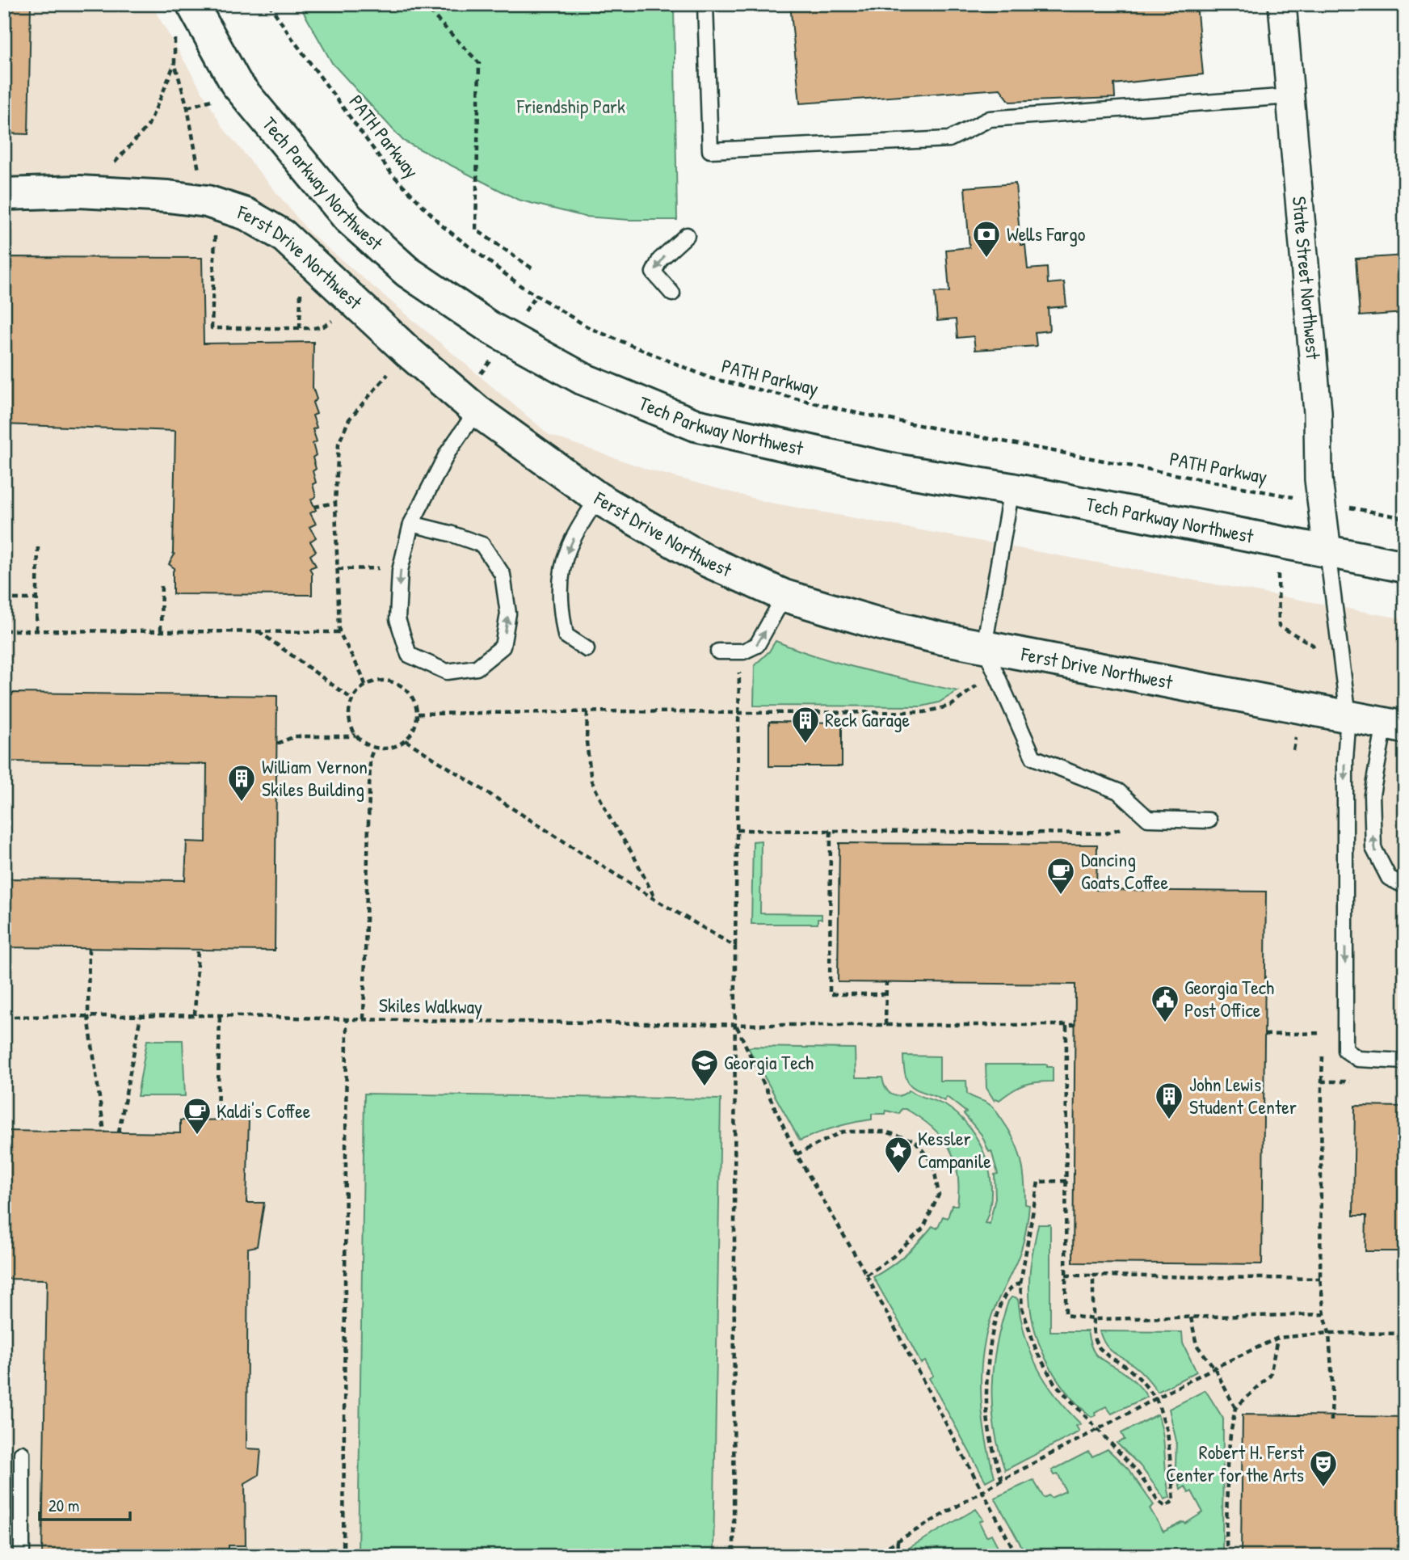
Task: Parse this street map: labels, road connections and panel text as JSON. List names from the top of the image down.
{
  "streets": {
    "street": ["Tech Parkway Northwest", "Ferst Drive Northwest", "State Street Northwest"],
    "path": ["PATH Parkway", "Skiles Walkway"]
  },
  "crossings": [
    ["PATH Parkway", "State Street Northwest"],
    ["Tech Parkway Northwest", "State Street Northwest"]
  ],
  "parks": ["Friendship Park"],
  "places": {
    "bank": ["Wells Fargo"],
    "building": ["Reck Garage", "William Vernon Skiles Building", "John Lewis Student Center"],
    "cafe": ["Dancing Goats Coffee", "Kaldi's Coffee"],
    "public building": ["Georgia Tech Post Office"],
    "school or university": ["Georgia Tech"],
    "place": ["Kessler Campanile"],
    "theatre": ["Robert H. Ferst Center for the Arts"]
  },
  "scale_bar": "20 m"
}
